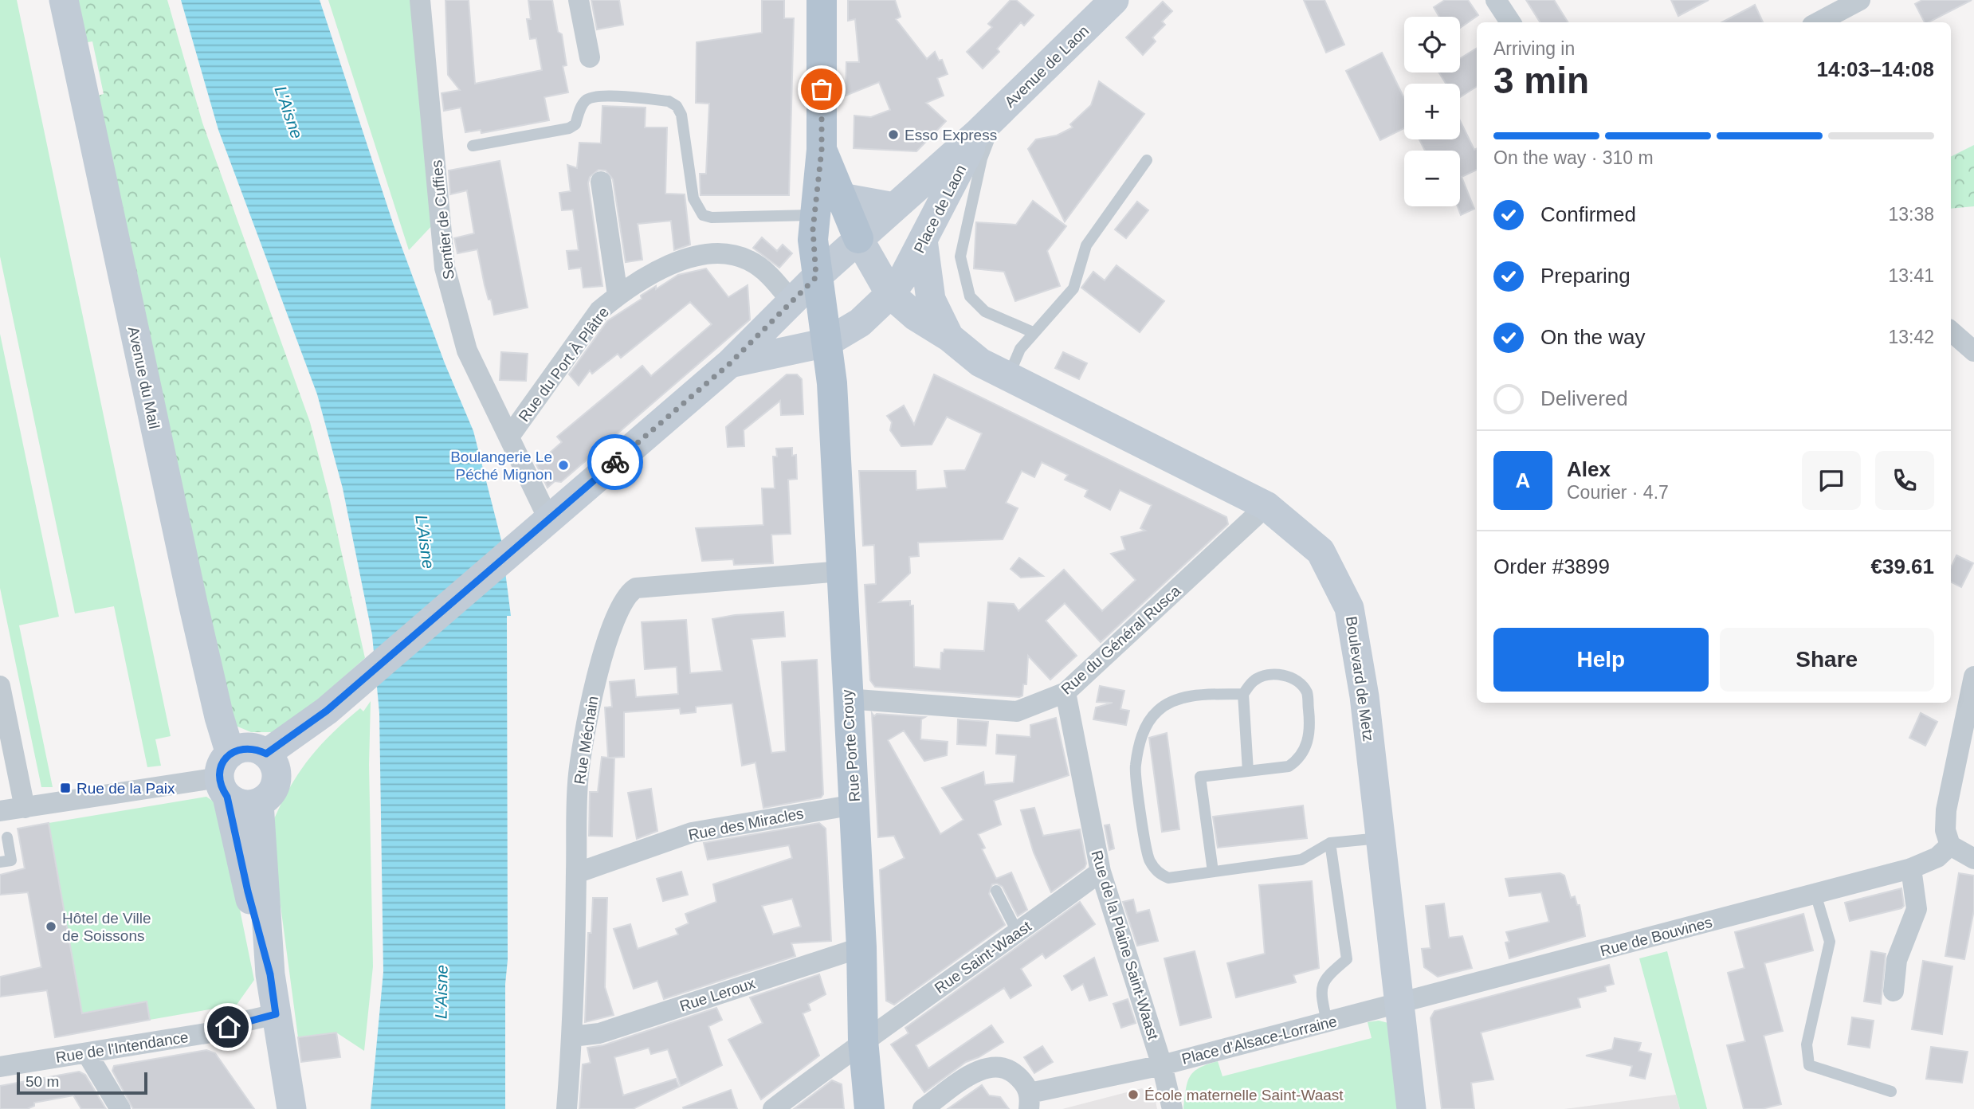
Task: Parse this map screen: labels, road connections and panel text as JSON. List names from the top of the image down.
{
  "streets": {
    "main road": [
      "Avenue de Laon",
      "Place de Laon",
      "Avenue du Mail",
      "Boulevard de Metz",
      "Rue Porte Crouy"
    ],
    "street": [
      "Sentier de Cuffies",
      "Rue du Port À Plâtre",
      "Rue du Général Rusca",
      "Rue Méchain",
      "Rue des Miracles",
      "Rue de Bouvines",
      "Rue de la Plaine Saint-Waast",
      "Rue Saint-Waast",
      "Rue Leroux",
      "Place d'Alsace-Lorraine",
      "Rue de l'Intendance"
    ]
  },
  "crossings": [
    ["Avenue de Laon", "Place de Laon"],
    ["Place de Laon", "Rue du Port À Plâtre"],
    ["Place de Laon", "Rue Porte Crouy"],
    ["Sentier de Cuffies", "Rue du Port À Plâtre"],
    ["Rue du Général Rusca", "Boulevard de Metz"],
    ["Rue du Général Rusca", "Rue Porte Crouy"],
    ["Rue du Général Rusca", "Rue de la Plaine Saint-Waast"],
    ["Boulevard de Metz", "Rue de Bouvines"],
    ["Boulevard de Metz", "Place d'Alsace-Lorraine"],
    ["Rue Méchain", "Rue Porte Crouy"],
    ["Rue Méchain", "Rue des Miracles"],
    ["Rue Méchain", "Rue Leroux"],
    ["Rue Porte Crouy", "Rue des Miracles"],
    ["Rue Porte Crouy", "Rue Saint-Waast"],
    ["Rue Porte Crouy", "Rue Leroux"],
    ["Rue de Bouvines", "Place d'Alsace-Lorraine"],
    ["Rue de la Plaine Saint-Waast", "Rue Saint-Waast"],
    ["Rue de la Plaine Saint-Waast", "Place d'Alsace-Lorraine"]
  ],
  "water": ["L'Aisne"],
  "places": {
    "other": [
      "Esso Express",
      "Boulangerie Le Péché Mignon",
      "Hôtel de Ville de Soissons",
      "École maternelle Saint-Waast"
    ],
    "transit": ["Rue de la Paix"]
  },
  "scale_bar": "50 m",
  "page": {
    "map_buttons": ["+", "−"],
    "heading": ["3 min", "Arriving in", "14:03–14:08"],
    "panel": [
      "Alex",
      "Courier · 4.7",
      "Order #3899",
      "€39.61"
    ],
    "bar": "On the way · 310 m",
    "list": [
      ["Confirmed", "13:38"],
      ["Preparing", "13:41"],
      ["On the way", "13:42"],
      "Delivered"
    ],
    "round": "A",
    "buttons": ["Help", "Share"],
    "scale": "50 m"
  }
}
